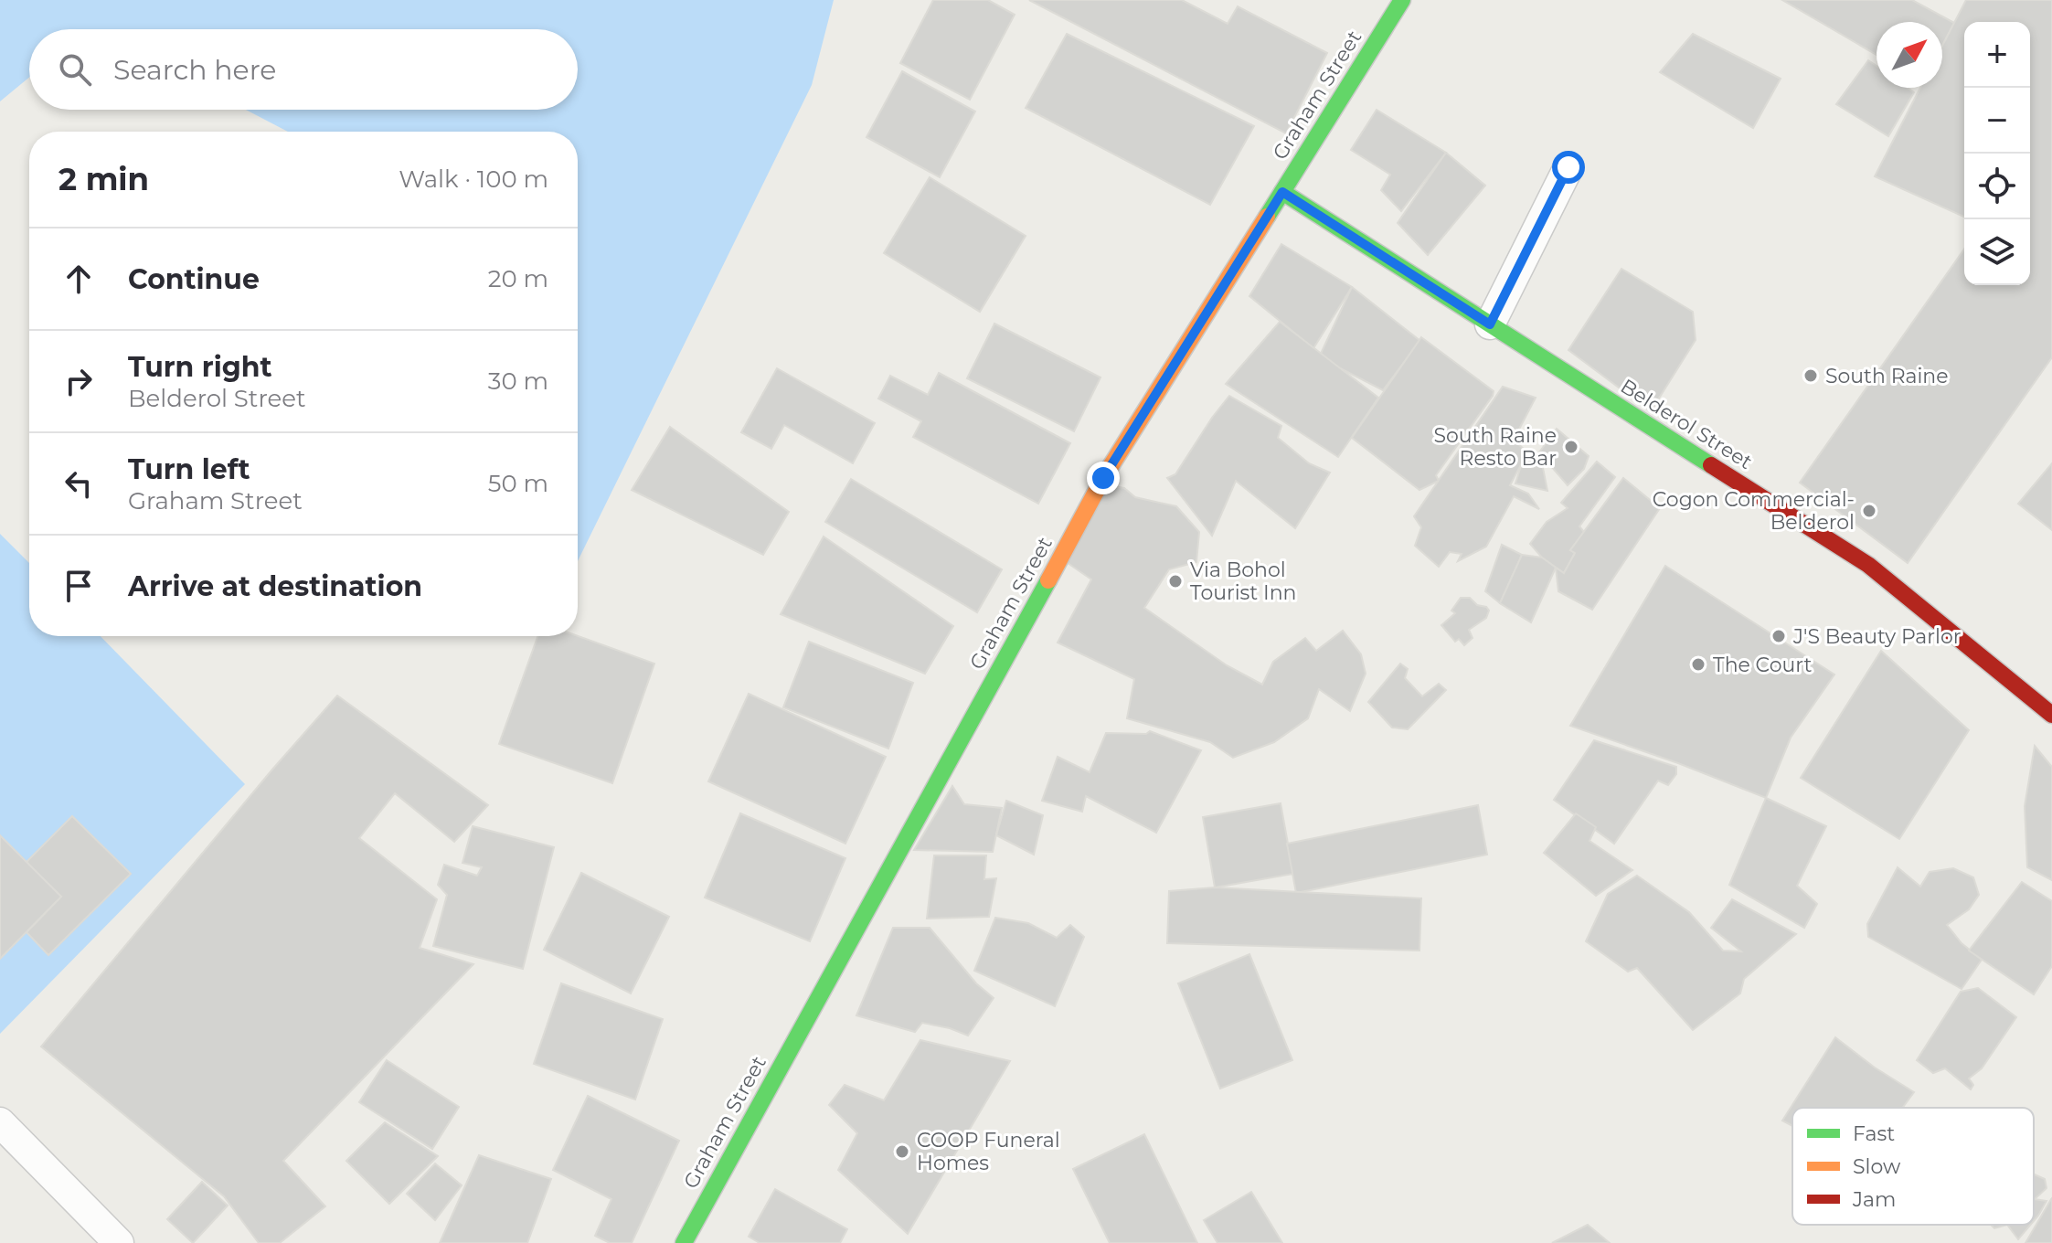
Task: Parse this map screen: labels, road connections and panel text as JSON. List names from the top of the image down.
{
  "streets": {
    "main road": ["Graham Street", "Belderol Street"]
  },
  "crossings": [
    ["Graham Street", "Belderol Street"]
  ],
  "places": [
    "South Raine",
    "South Raine Resto Bar",
    "Cogon Commercial- Belderol",
    "Via Bohol Tourist Inn",
    "J'S Beauty Parlor",
    "The Court",
    "COOP Funeral Homes"
  ],
  "legend": ["Fast", "Slow", "Jam"],
  "north": "top right",
  "page": {
    "map_buttons": ["+", "−"],
    "search": "Search here",
    "heading": ["2 min", "Walk · 100 m"],
    "list": [
      ["Continue", "20 m"],
      ["Turn right", "Belderol Street", "30 m"],
      ["Turn left", "Graham Street", "50 m"],
      "Arrive at destination"
    ]
  }
}
